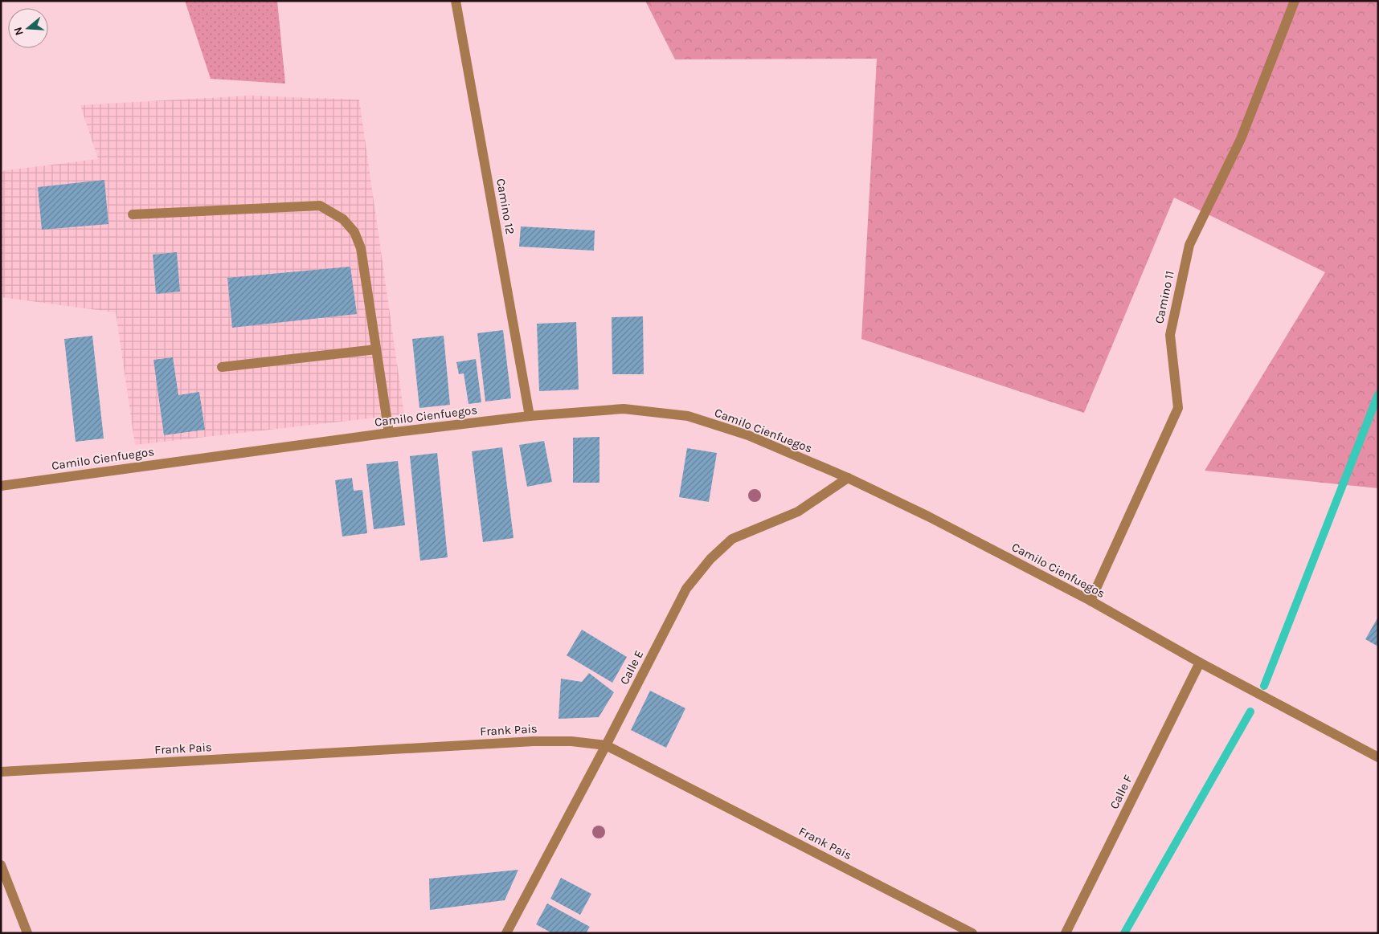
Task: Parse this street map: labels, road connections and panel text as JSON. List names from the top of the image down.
{
  "streets": {
    "street": [
      "Camino 12",
      "Camino 11",
      "Camilo Cienfuegos",
      "Calle E",
      "Frank Pais",
      "Calle F"
    ]
  },
  "crossings": [
    ["Camino 12", "Camilo Cienfuegos"],
    ["Camino 11", "Camilo Cienfuegos"],
    ["Camilo Cienfuegos", "Calle E"],
    ["Camilo Cienfuegos", "Calle F"],
    ["Calle E", "Frank Pais"]
  ],
  "north": "left"
}
